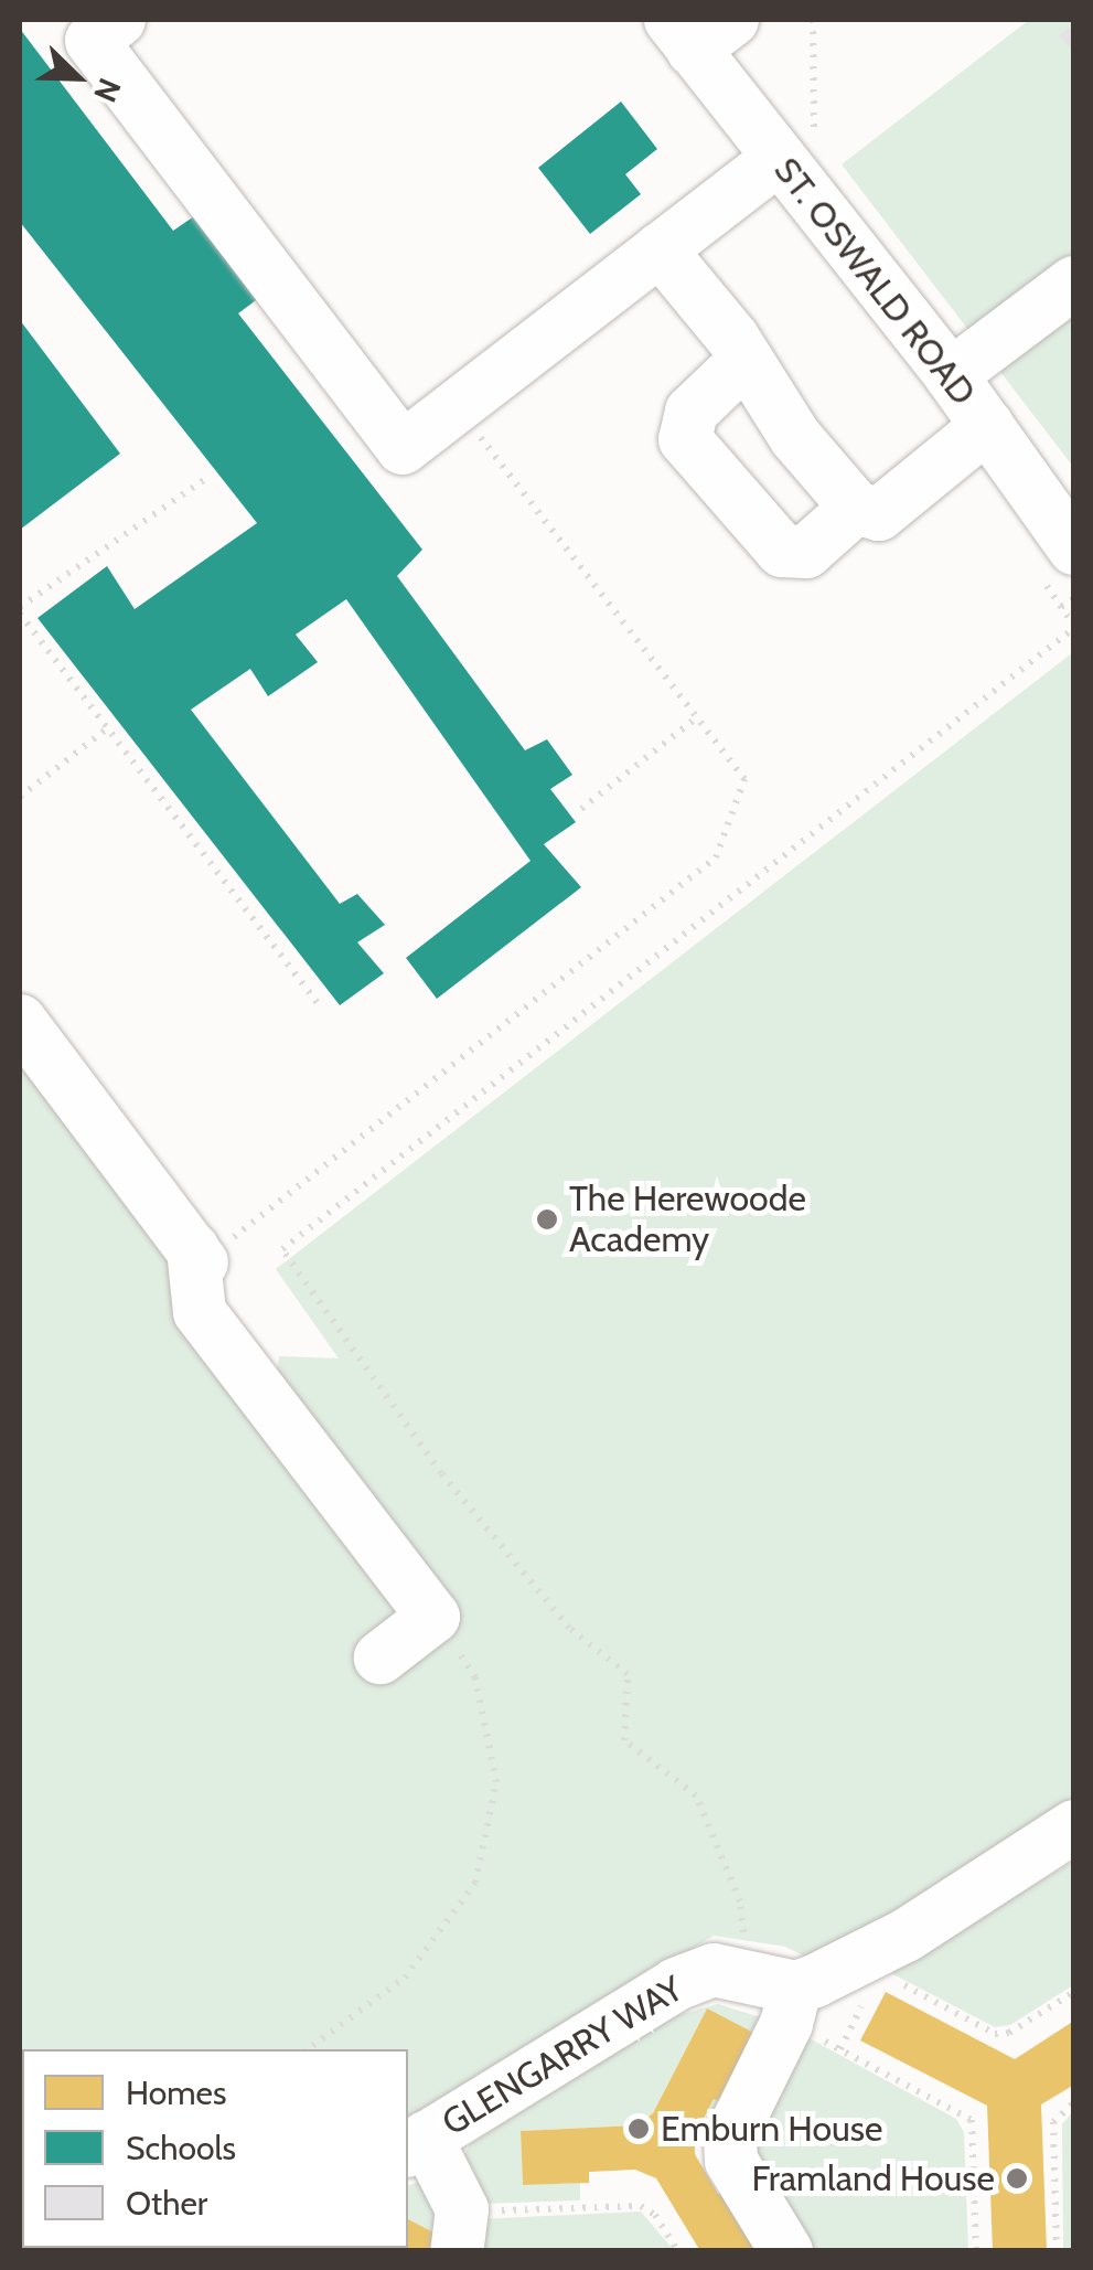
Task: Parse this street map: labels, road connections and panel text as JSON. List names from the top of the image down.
{
  "streets": {
    "street": ["ST. OSWALD ROAD", "GLENGARRY WAY"]
  },
  "places": ["The Herewoode Academy", "Emburn House", "Framland House"],
  "legend": ["Homes", "Schools", "Other"],
  "north": "bottom right"
}
